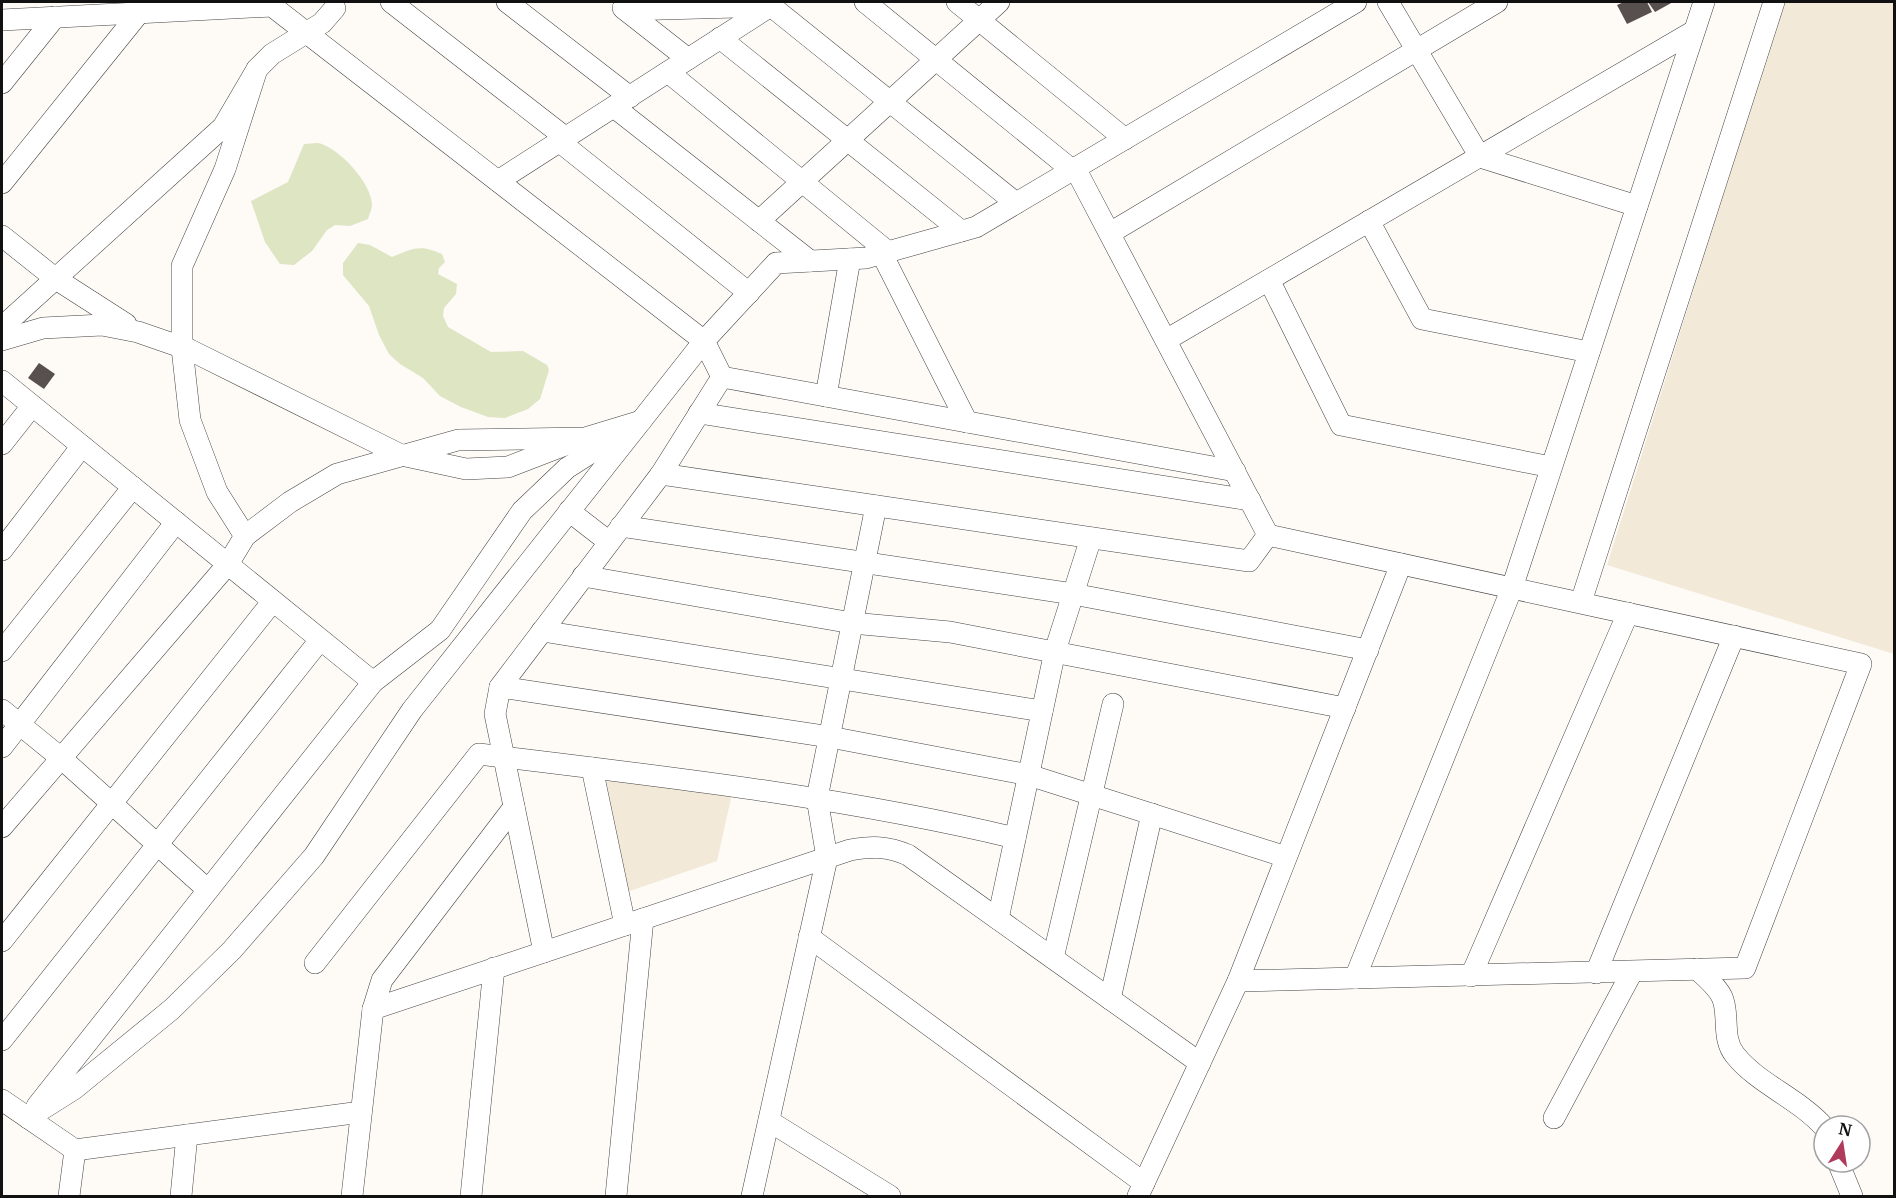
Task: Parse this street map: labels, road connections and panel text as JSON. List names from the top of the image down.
{
  "north": "top"
}
